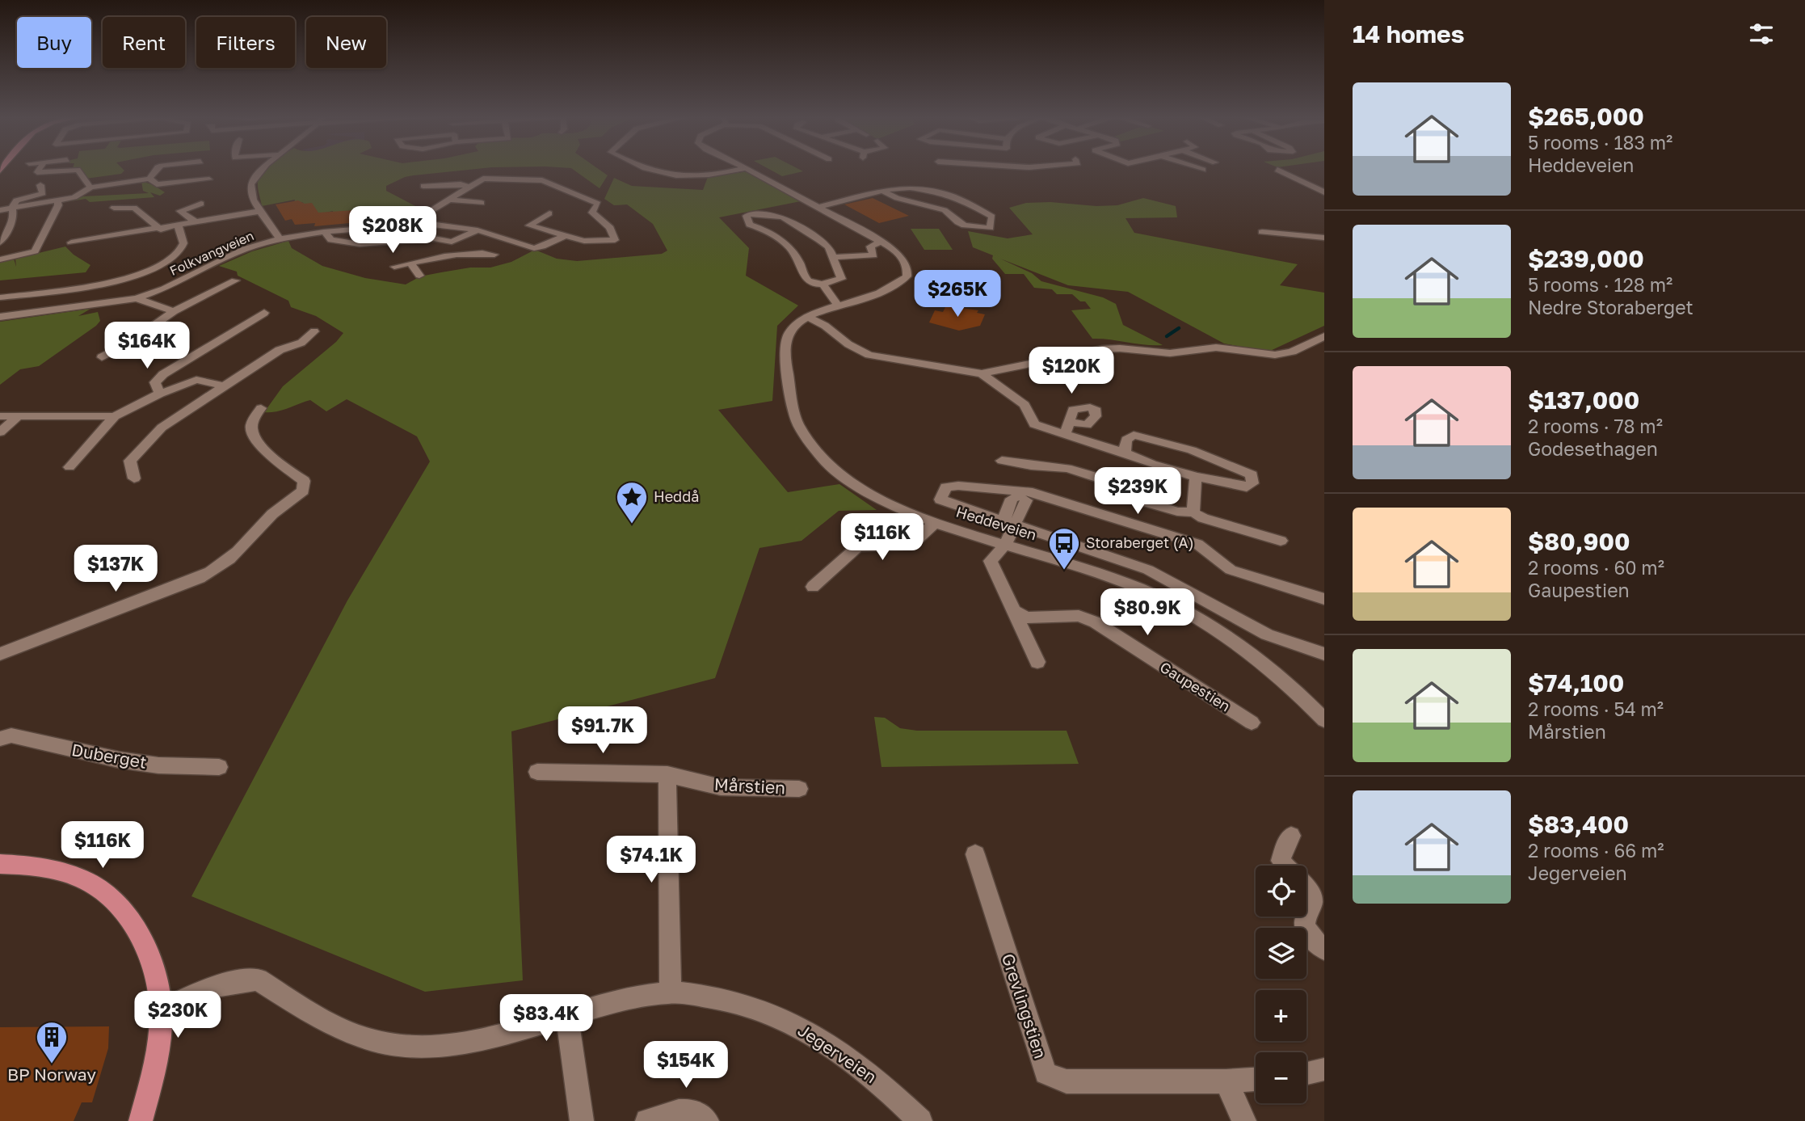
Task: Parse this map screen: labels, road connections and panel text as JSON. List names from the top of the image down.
{
  "streets": {
    "street": [
      "Folkvangveien",
      "Heddeveien",
      "Gaupestien",
      "Duberget",
      "Mårstien",
      "Grevlingstien",
      "Jegerveien"
    ]
  },
  "places": {
    "place": ["Heddå"],
    "bus stop": ["Storaberget (A)"],
    "building": ["BP Norway"]
  },
  "page": {
    "heading": "14 homes",
    "chip": [
      "Buy",
      "Rent",
      "Filters",
      "New"
    ],
    "list": [
      {
        "name": "$265,000",
        "note": "5 rooms · 183 m² · Heddeveien"
      },
      {
        "name": "$239,000",
        "note": "5 rooms · 128 m² · Nedre Storaberget"
      },
      {
        "name": "$137,000",
        "note": "2 rooms · 78 m² · Godesethagen"
      },
      {
        "name": "$80,900",
        "note": "2 rooms · 60 m² · Gaupestien"
      },
      {
        "name": "$74,100",
        "note": "2 rooms · 54 m² · Mårstien"
      },
      {
        "name": "$83,400",
        "note": "2 rooms · 66 m² · Jegerveien"
      }
    ],
    "price": [
      "$208K",
      "$265K",
      "$164K",
      "$120K",
      "$239K",
      "$116K",
      "$137K",
      "$80.9K",
      "$91.7K",
      "$116K",
      "$74.1K",
      "$230K",
      "$83.4K",
      "$154K"
    ],
    "map_buttons": ["+", "−"]
  }
}
